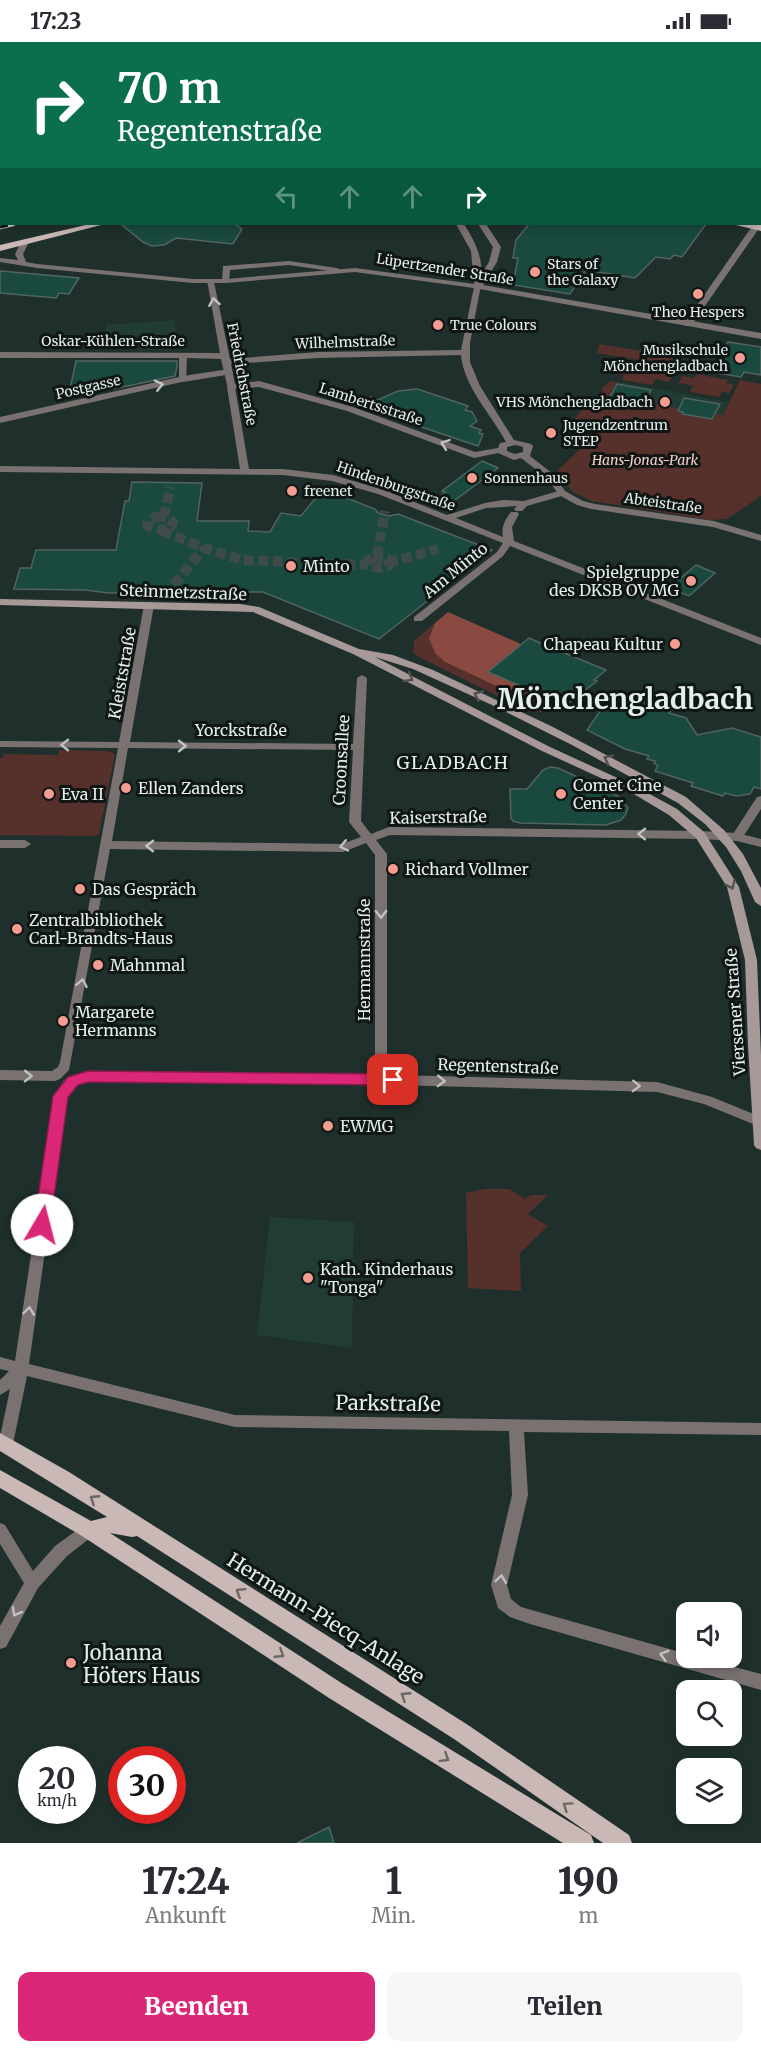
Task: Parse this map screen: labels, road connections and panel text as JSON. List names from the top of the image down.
{
  "streets": {
    "main road": ["Steinmetzstraße", "Viersener Straße", "Hermann-Piecq-Anlage"],
    "street": [
      "Lüpertzender Straße",
      "Oskar-Kühlen-Straße",
      "Wilhelmstraße",
      "Friedrichstraße",
      "Postgasse",
      "Lambertsstraße",
      "Hindenburgstraße",
      "Abteistraße",
      "Am Minto",
      "Kleiststraße",
      "Yorckstraße",
      "Croonsallee",
      "Kaiserstraße",
      "Hermannstraße",
      "Regentenstraße",
      "Parkstraße"
    ]
  },
  "crossings": [
    ["Lüpertzender Straße", "Friedrichstraße"],
    ["Oskar-Kühlen-Straße", "Wilhelmstraße"],
    ["Oskar-Kühlen-Straße", "Friedrichstraße"],
    ["Wilhelmstraße", "Friedrichstraße"],
    ["Friedrichstraße", "Postgasse"],
    ["Friedrichstraße", "Lambertsstraße"],
    ["Friedrichstraße", "Hindenburgstraße"],
    ["Hindenburgstraße", "Am Minto"],
    ["Steinmetzstraße", "Kleiststraße"],
    ["Steinmetzstraße", "Viersener Straße"],
    ["Kleiststraße", "Yorckstraße"],
    ["Kleiststraße", "Kaiserstraße"],
    ["Yorckstraße", "Croonsallee"],
    ["Croonsallee", "Kaiserstraße"],
    ["Croonsallee", "Hermannstraße"],
    ["Kaiserstraße", "Hermannstraße"],
    ["Kaiserstraße", "Viersener Straße"],
    ["Hermannstraße", "Regentenstraße"],
    ["Viersener Straße", "Regentenstraße"],
    ["Regentenstraße", "Parkstraße"]
  ],
  "one_way": [
    "Friedrichstraße",
    "Postgasse",
    "Lambertsstraße",
    "Kleiststraße",
    "Kaiserstraße",
    "Hermannstraße"
  ],
  "districts": ["Mönchengladbach", "GLADBACH"],
  "parks": ["Hans-Jonas-Park"],
  "places": [
    "Stars of the Galaxy",
    "Theo Hespers",
    "True Colours",
    "Musikschule Mönchengladbach",
    "VHS Mönchengladbach",
    "Jugendzentrum STEP",
    "Sonnenhaus",
    "freenet",
    "Minto",
    "Spielgruppe des DKSB OV MG",
    "Chapeau Kultur",
    "Ellen Zanders",
    "Eva II",
    "Comet Cine Center",
    "Richard Vollmer",
    "Das Gespräch",
    "Zentralbibliothek Carl-Brandts-Haus",
    "Mahnmal",
    "Margarete Hermanns",
    "EWMG",
    "Kath. Kinderhaus \"Tonga\"",
    "Johanna Höters Haus"
  ],
  "page": {
    "status": "17:23",
    "turn": ["70 m", "Regentenstraße"],
    "speed": "20 km/h",
    "limit": "30",
    "eta": [
      "17:24",
      "Ankunft",
      "1",
      "Min.",
      "190",
      "m"
    ],
    "buttons": ["Beenden", "Teilen"]
  }
}
